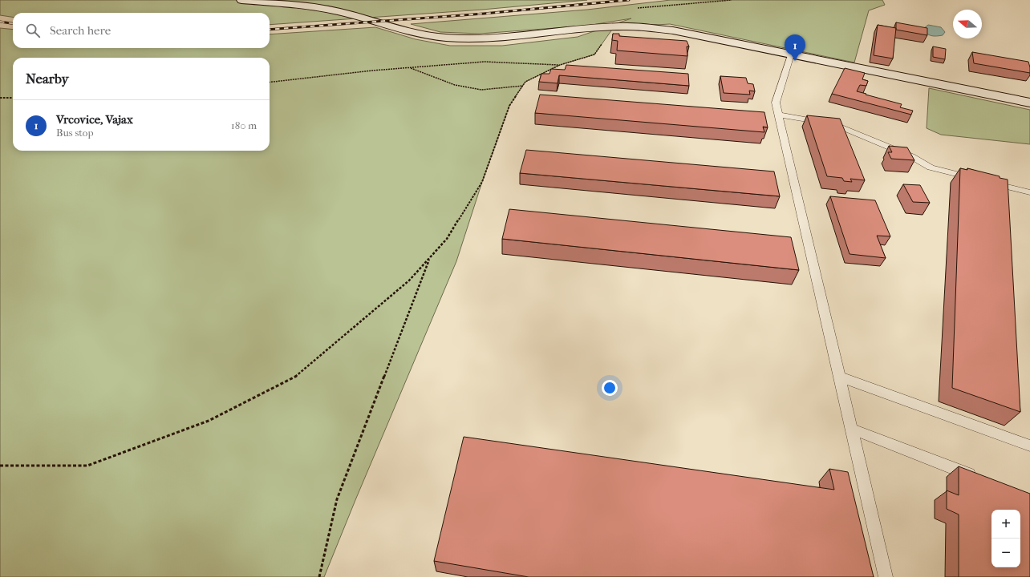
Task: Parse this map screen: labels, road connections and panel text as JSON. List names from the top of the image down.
{
  "north": "left",
  "page": {
    "search": "Search here",
    "pins": "1",
    "heading": "Nearby",
    "list": [
      {
        "mark": "1",
        "name": "Vrcovice, Vajax",
        "note": "Bus stop",
        "value": "180 m"
      }
    ],
    "map_buttons": ["+", "−"]
  }
}
